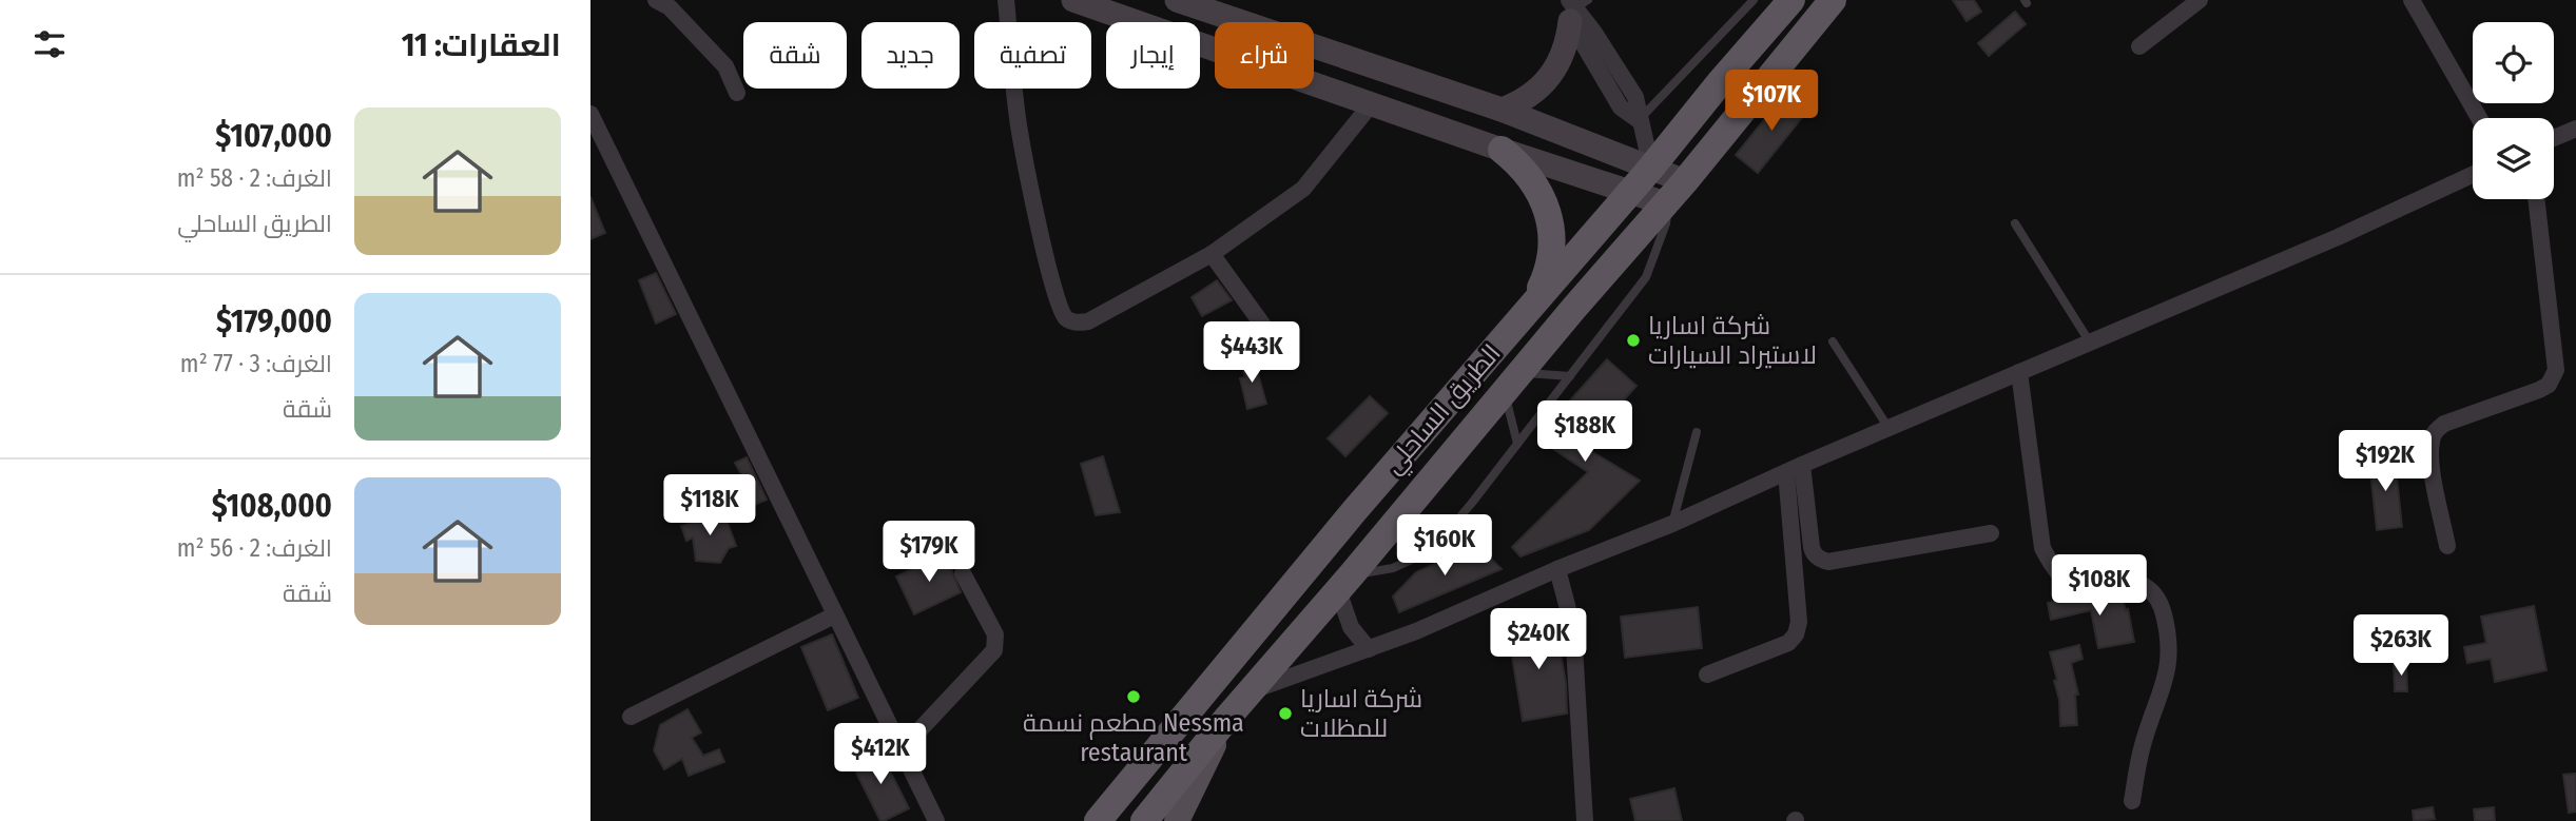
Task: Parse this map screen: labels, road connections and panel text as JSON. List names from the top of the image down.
{
  "streets": {
    "highway": ["الطريق الساحلي"]
  },
  "places": ["شركة اساريا لاستيراد السيارات", "مطعم نسمة Nessma restaurant", "شركة اساريا للمظلات"],
  "page": {
    "heading": "العقارات: 11",
    "chip": [
      "شراء",
      "إيجار",
      "تصفية",
      "جديد",
      "شقة"
    ],
    "price": [
      "$107K",
      "$443K",
      "$188K",
      "$192K",
      "$118K",
      "$160K",
      "$179K",
      "$108K",
      "$240K",
      "$263K",
      "$412K"
    ],
    "list": [
      {
        "name": "$107,000",
        "note": "الغرف: 2 · 58 m² · الطريق الساحلي"
      },
      {
        "name": "$179,000",
        "note": "الغرف: 3 · 77 m² · شقة"
      },
      {
        "name": "$108,000",
        "note": "الغرف: 2 · 56 m² · شقة"
      }
    ]
  }
}
